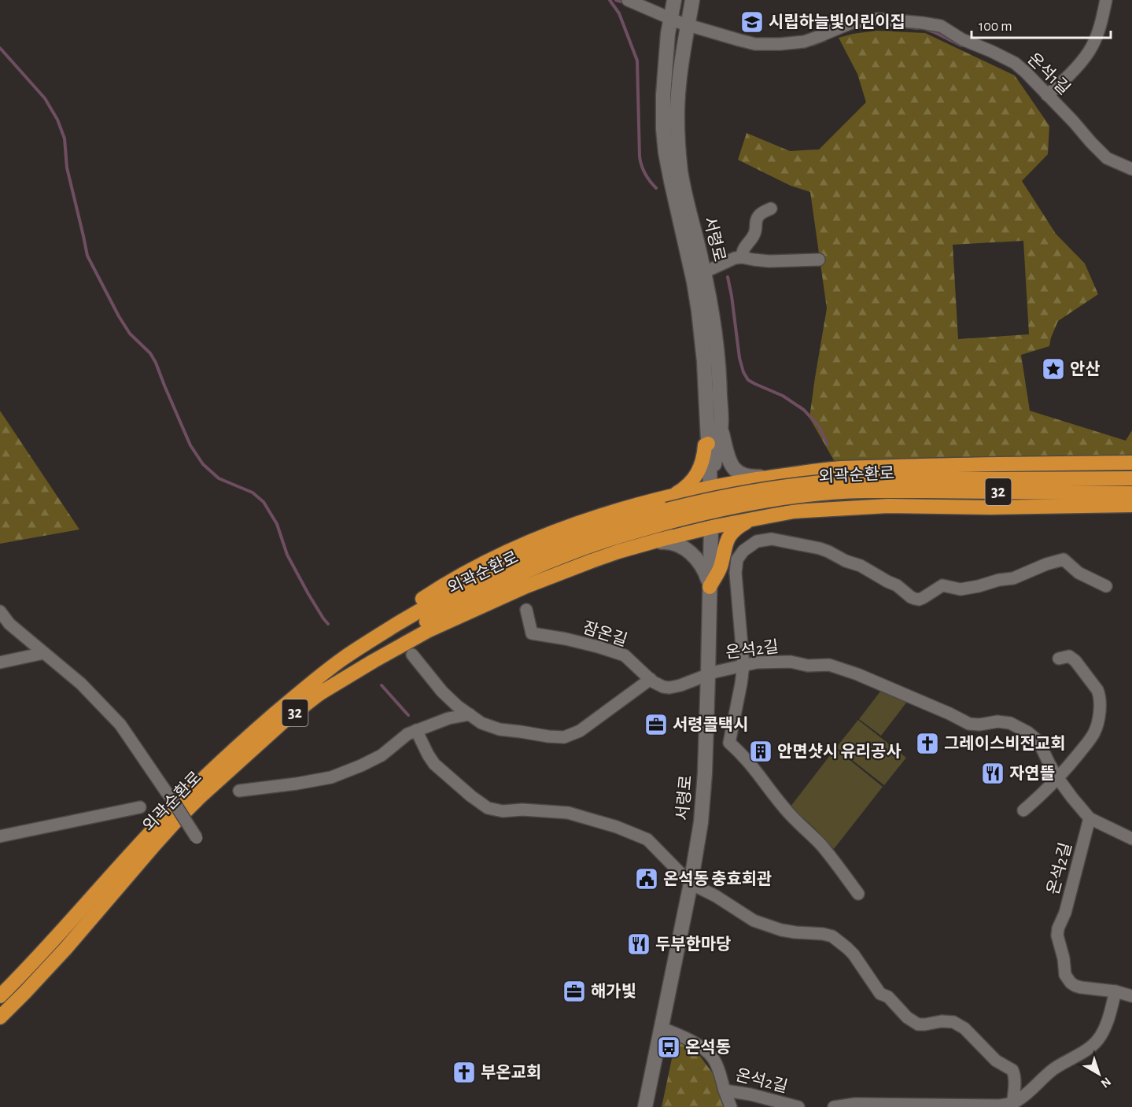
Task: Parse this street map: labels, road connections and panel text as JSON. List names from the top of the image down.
{
  "streets": {
    "highway": ["외곽순환로", "32"],
    "street": [
      "온석1길",
      "서령로",
      "잠온길",
      "온석2길"
    ]
  },
  "crossings": [
    ["온석1길", "서령로"],
    ["서령로", "잠온길"],
    ["서령로", "온석2길"],
    ["잠온길", "온석2길"]
  ],
  "places": {
    "school or university": ["시립하늘빛어린이집"],
    "place": ["안산"],
    "office": ["서령콜택시", "해가빛"],
    "church": ["그레이스비전교회", "부온교회"],
    "building": ["안면샷시 유리공사"],
    "restaurant": ["자연뜰", "두부한마당"],
    "public building": ["온석동 충효회관"],
    "bus stop": ["온석동"]
  },
  "scale_bar": "100 m",
  "north": "bottom right"
}
